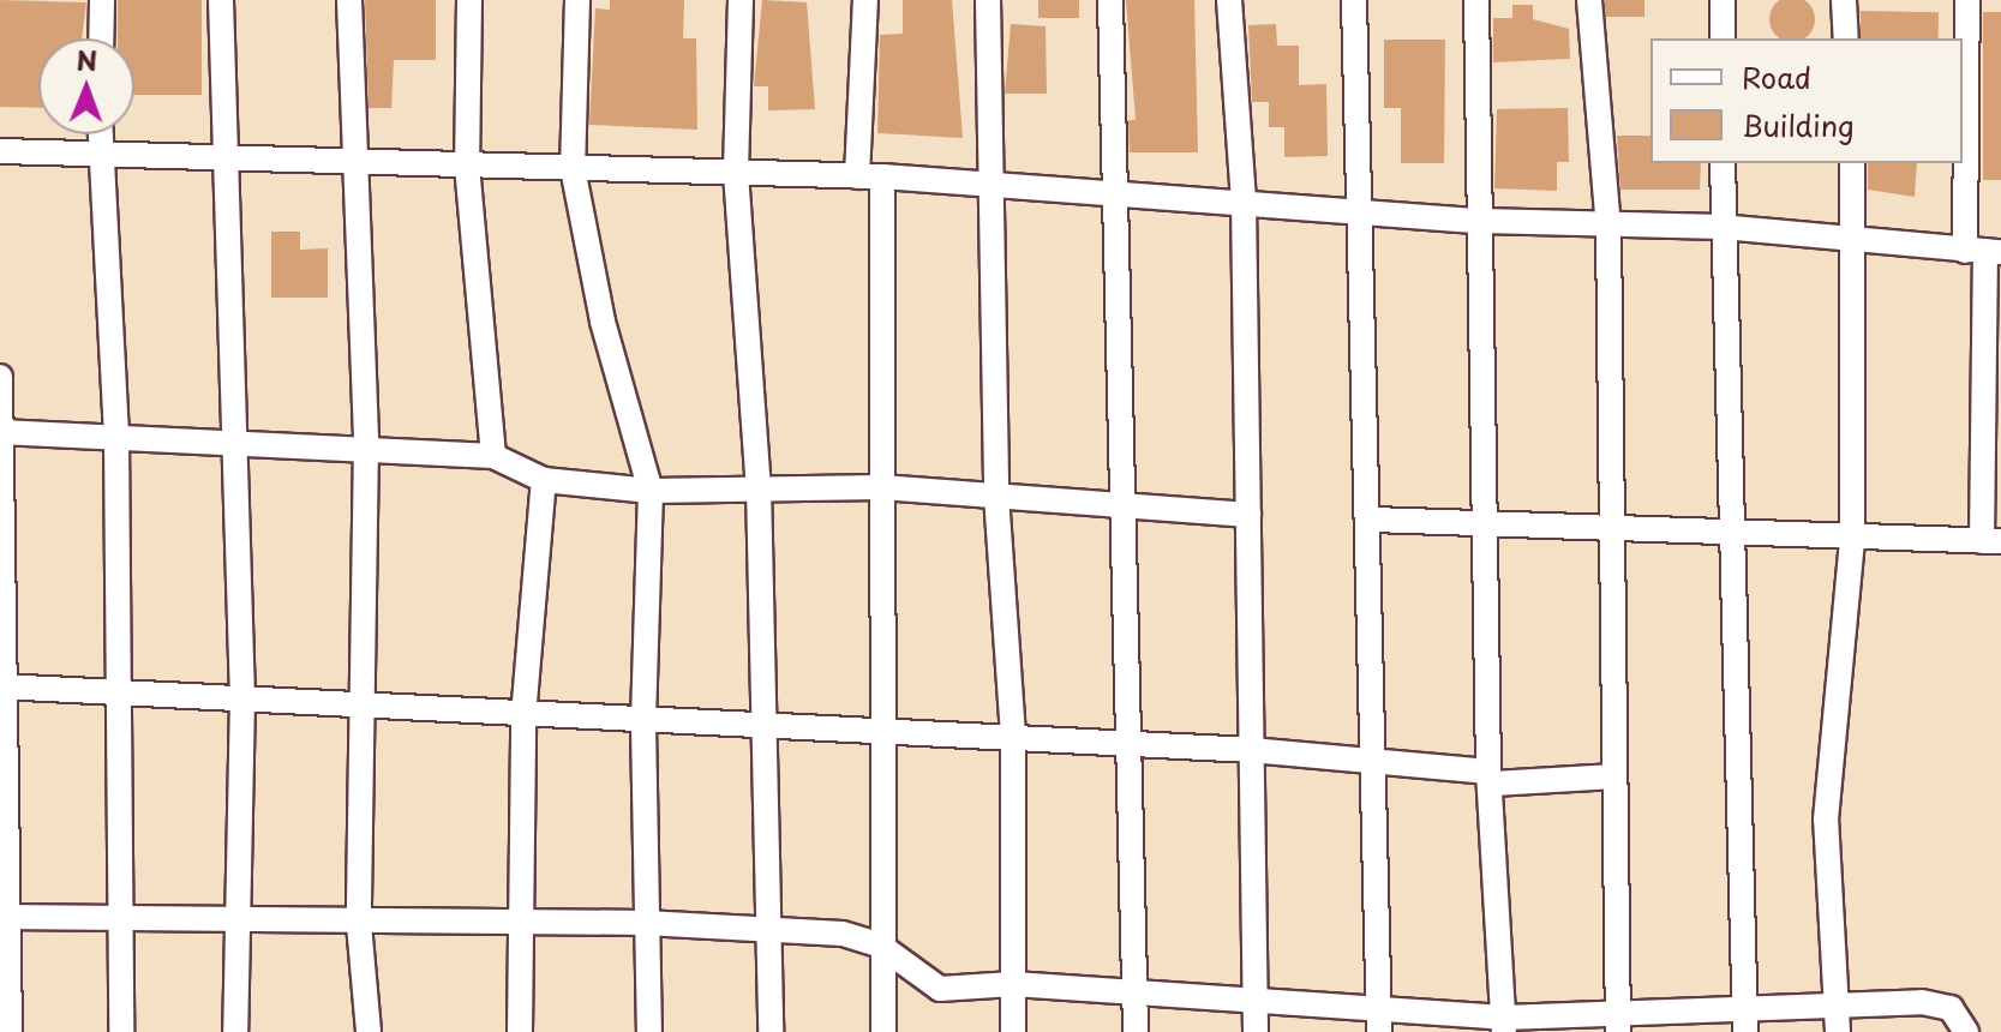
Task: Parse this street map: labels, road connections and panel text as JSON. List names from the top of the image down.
{
  "legend": ["Road", "Building"],
  "north": "top"
}
